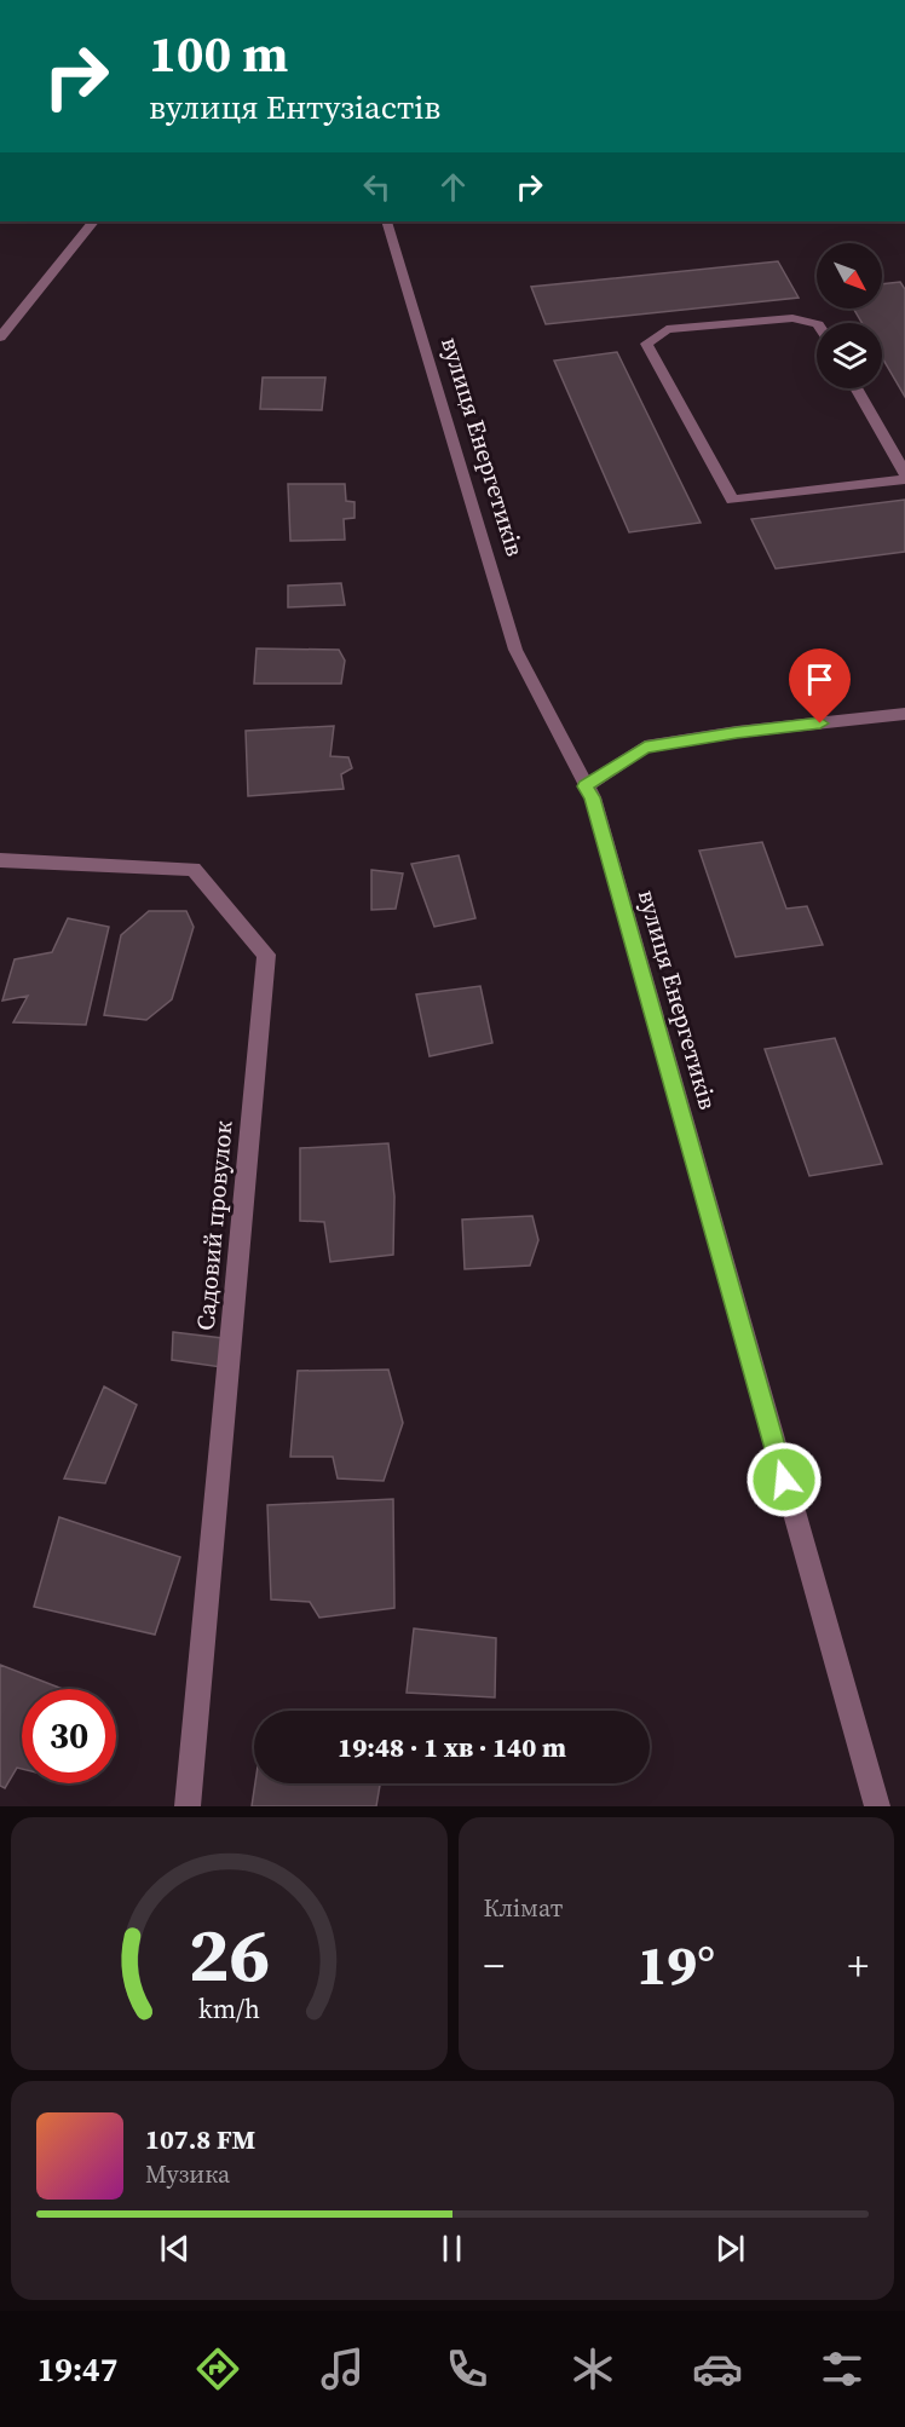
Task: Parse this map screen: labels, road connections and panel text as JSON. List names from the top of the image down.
{
  "streets": {
    "street": ["вулиця Енергетиків", "Садовий провулок"]
  },
  "north": "bottom right",
  "page": {
    "turn": ["100 m", "вулиця Ентузіастів"],
    "limit": "30",
    "trip": "19:48 · 1 хв · 140 m",
    "tile": "Клімат",
    "heat": ["−", "19°", "+"],
    "song": ["107.8 FM", "Музика"],
    "tabs": "19:47",
    "gauge": ["26", "km/h"]
  }
}
